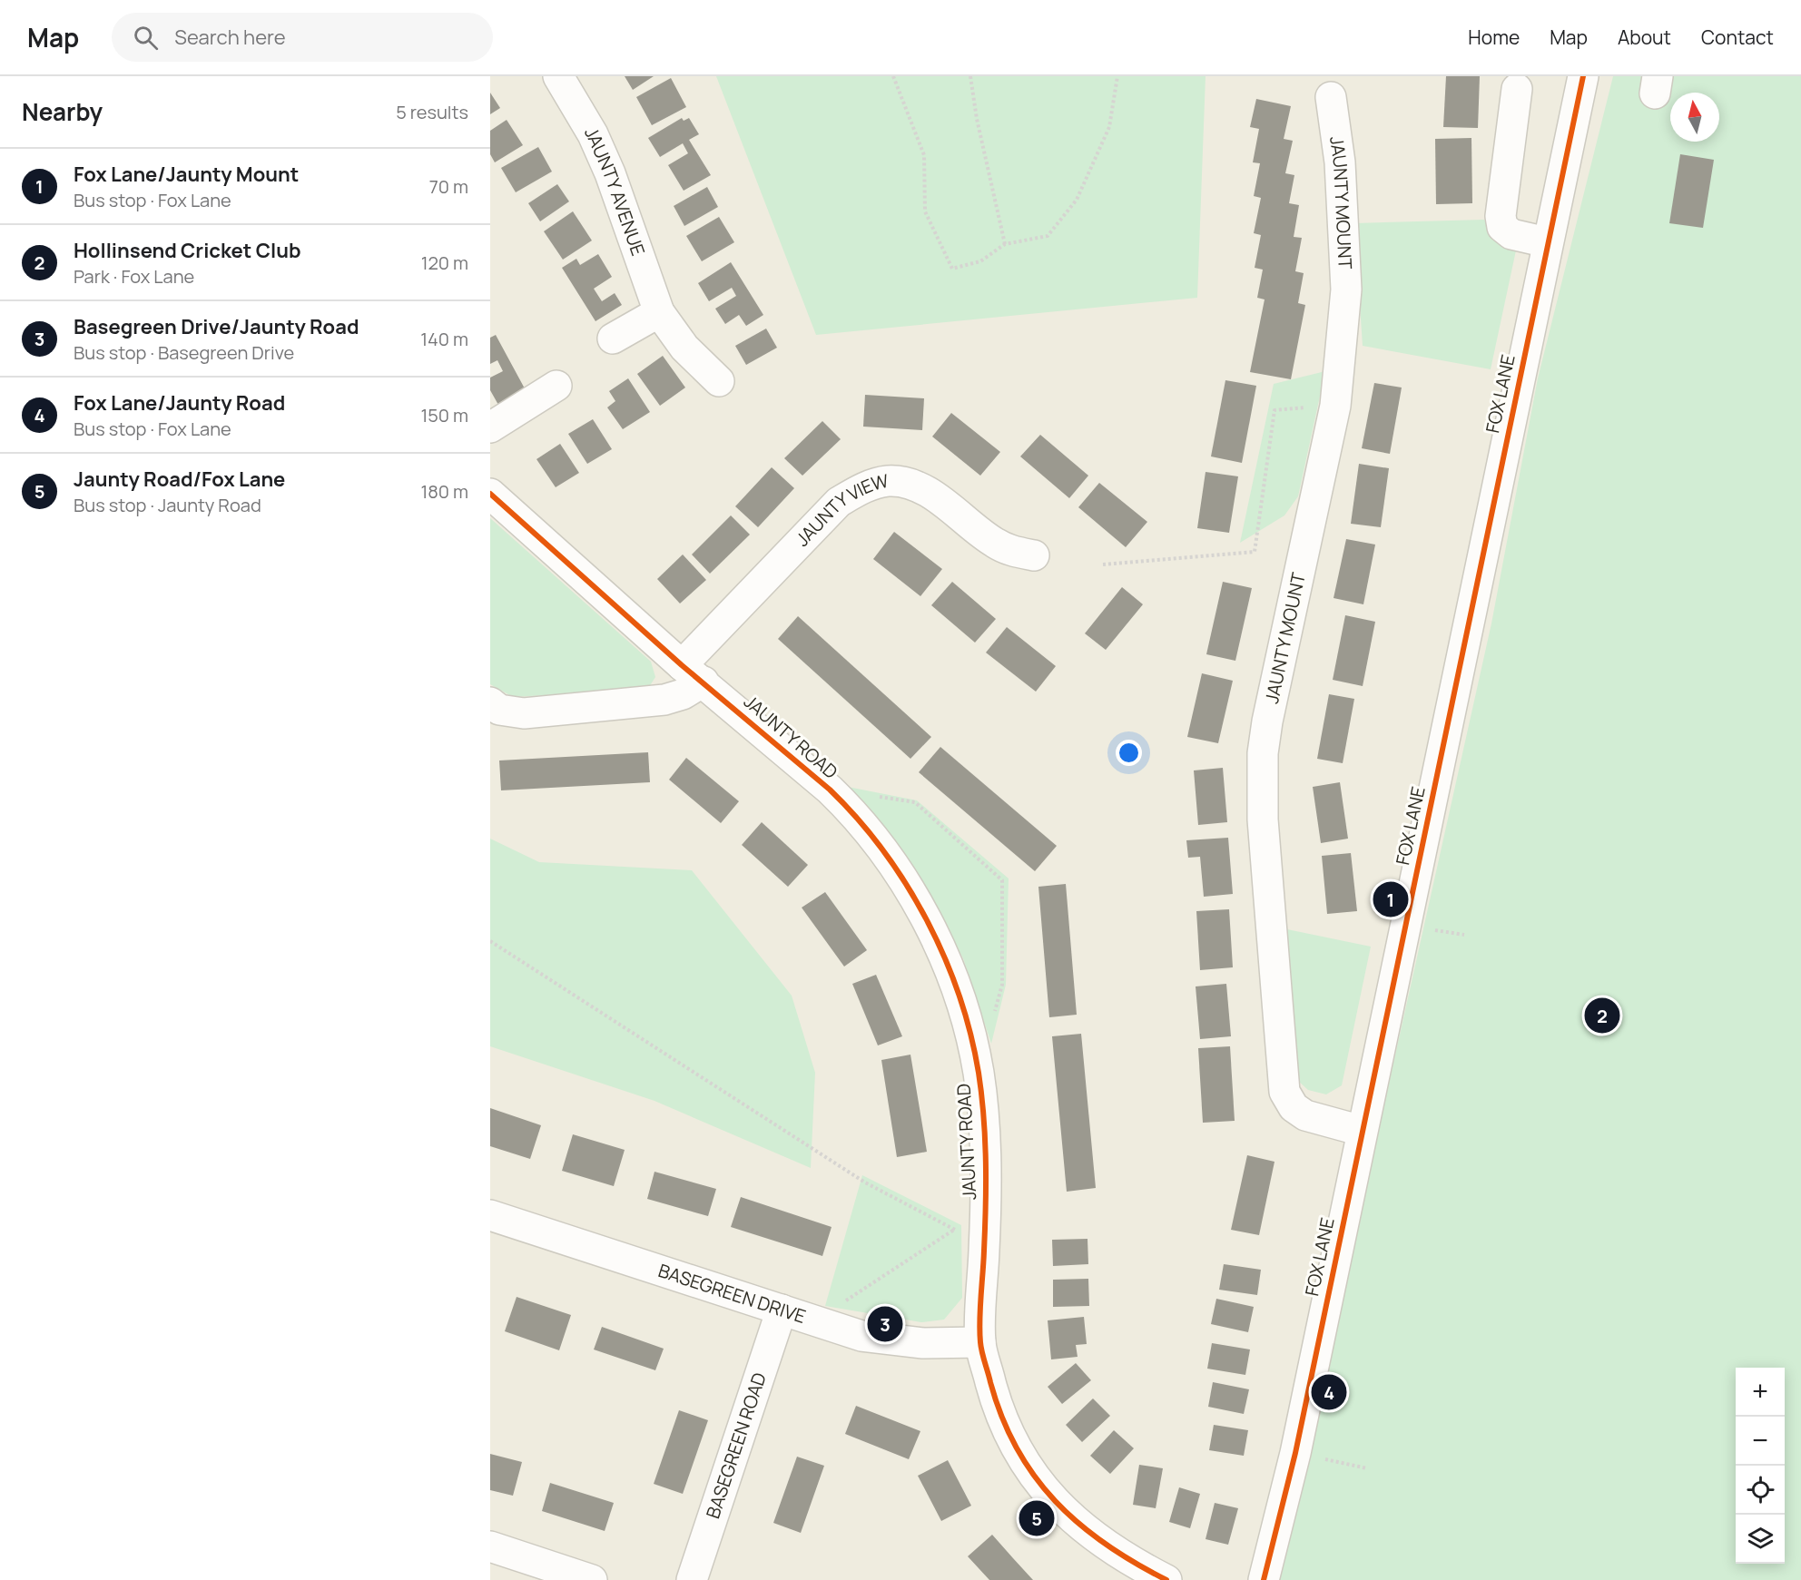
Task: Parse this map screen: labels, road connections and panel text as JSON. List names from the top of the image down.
{
  "streets": {
    "street": [
      "JAUNTY AVENUE",
      "JAUNTY MOUNT",
      "FOX LANE",
      "JAUNTY VIEW",
      "JAUNTY ROAD",
      "BASEGREEN DRIVE",
      "BASEGREEN ROAD"
    ]
  },
  "crossings": [
    ["JAUNTY MOUNT", "FOX LANE"],
    ["JAUNTY VIEW", "JAUNTY ROAD"],
    ["JAUNTY ROAD", "BASEGREEN DRIVE"],
    ["BASEGREEN DRIVE", "BASEGREEN ROAD"]
  ],
  "north": "top",
  "page": {
    "header": "Map",
    "search": "Search here",
    "nav": [
      "Home",
      "Map",
      "About",
      "Contact"
    ],
    "heading": ["Nearby", "5 results"],
    "list": [
      {
        "mark": "1",
        "name": "Fox Lane/Jaunty Mount",
        "note": "Bus stop · Fox Lane",
        "value": "70 m"
      },
      {
        "mark": "2",
        "name": "Hollinsend Cricket Club",
        "note": "Park · Fox Lane",
        "value": "120 m"
      },
      {
        "mark": "3",
        "name": "Basegreen Drive/Jaunty Road",
        "note": "Bus stop · Basegreen Drive",
        "value": "140 m"
      },
      {
        "mark": "4",
        "name": "Fox Lane/Jaunty Road",
        "note": "Bus stop · Fox Lane",
        "value": "150 m"
      },
      {
        "mark": "5",
        "name": "Jaunty Road/Fox Lane",
        "note": "Bus stop · Jaunty Road",
        "value": "180 m"
      }
    ],
    "pins": [
      "1",
      "2",
      "3",
      "4",
      "5"
    ],
    "map_buttons": ["+", "−"]
  }
}
